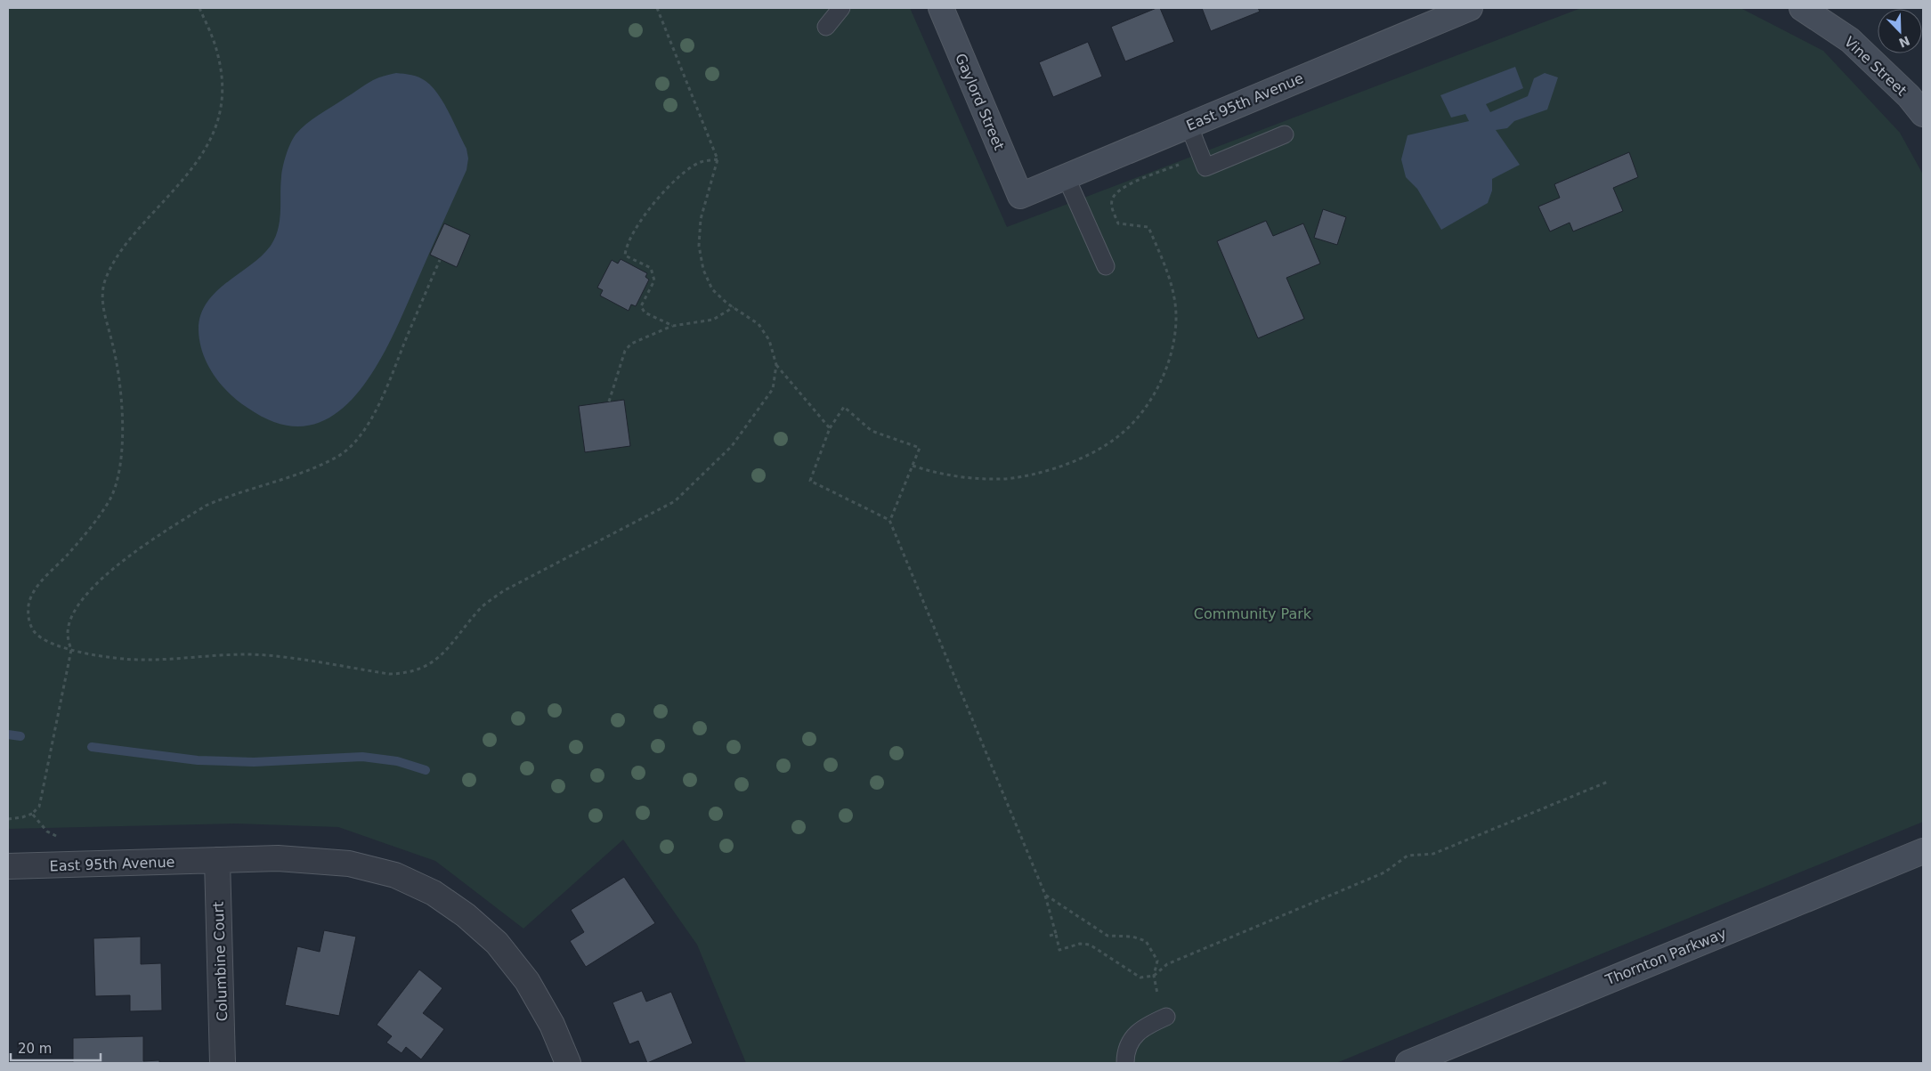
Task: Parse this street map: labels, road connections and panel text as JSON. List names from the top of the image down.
{
  "streets": {
    "street": [
      "Vine Street",
      "Gaylord Street",
      "East 95th Avenue",
      "Thornton Parkway",
      "Columbine Court"
    ]
  },
  "crossings": [
    ["Gaylord Street", "East 95th Avenue"],
    ["East 95th Avenue", "Columbine Court"]
  ],
  "parks": ["Community Park"],
  "scale_bar": "20 m",
  "north": "bottom right"
}
